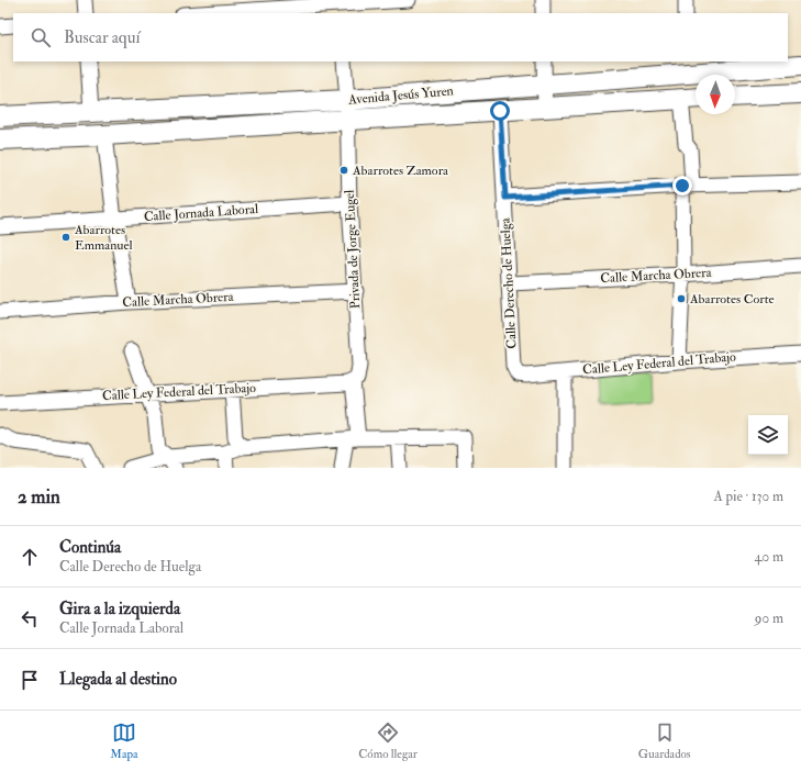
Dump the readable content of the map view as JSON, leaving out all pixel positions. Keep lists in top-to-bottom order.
{
  "streets": {
    "street": [
      "Avenida Jesús Yuren",
      "Calle Jornada Laboral",
      "Privada de Jorge Eugel",
      "Calle Marcha Obrera",
      "Calle Derecho de Huelga",
      "Calle Ley Federal del Trabajo"
    ]
  },
  "crossings": [
    ["Avenida Jesús Yuren", "Privada de Jorge Eugel"],
    ["Avenida Jesús Yuren", "Calle Derecho de Huelga"],
    ["Calle Jornada Laboral", "Privada de Jorge Eugel"],
    ["Privada de Jorge Eugel", "Calle Marcha Obrera"],
    ["Privada de Jorge Eugel", "Calle Ley Federal del Trabajo"],
    ["Calle Marcha Obrera", "Calle Derecho de Huelga"],
    ["Calle Derecho de Huelga", "Calle Ley Federal del Trabajo"]
  ],
  "places": ["Abarrotes Zamora", "Abarrotes Emmanuel", "Abarrotes Corte"],
  "north": "bottom",
  "page": {
    "search": "Buscar aquí",
    "heading": ["2 min", "A pie · 130 m"],
    "list": [
      ["Continúa", "Calle Derecho de Huelga", "40 m"],
      ["Gira a la izquierda", "Calle Jornada Laboral", "90 m"],
      "Llegada al destino"
    ],
    "nav": ["Mapa", "Cómo llegar", "Guardados"]
  }
}
